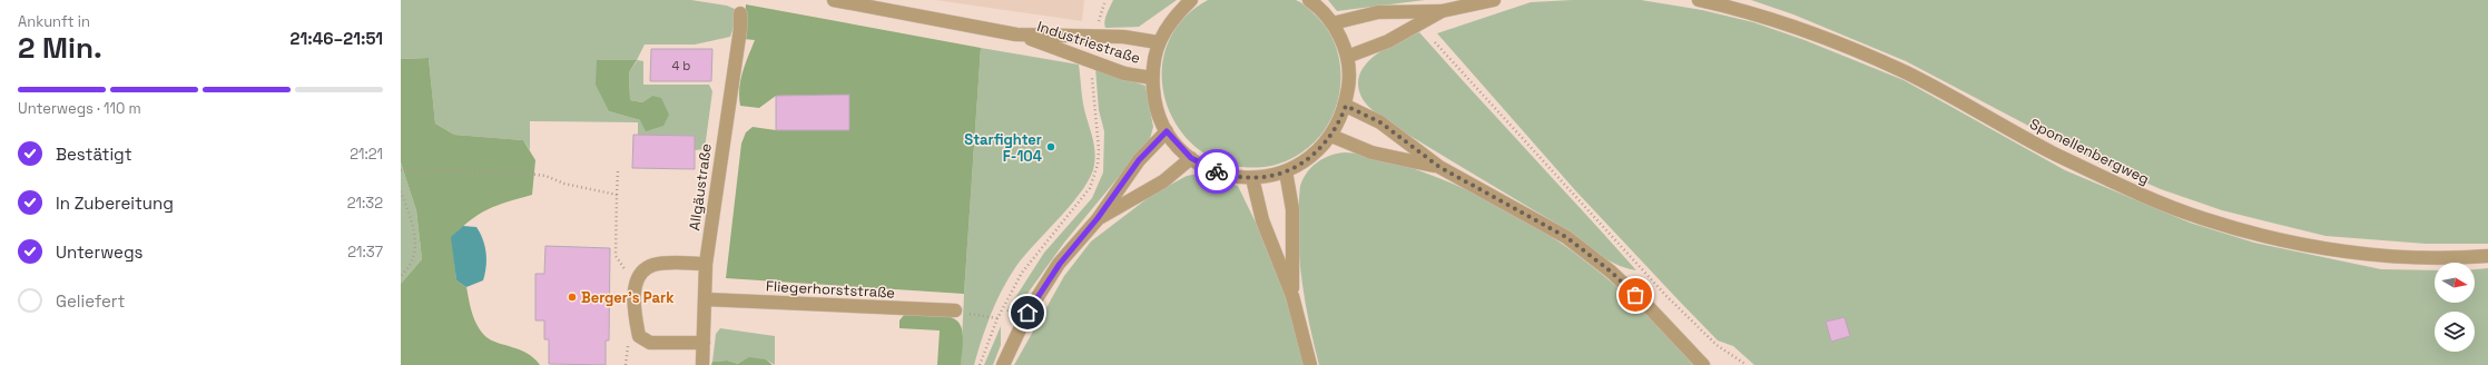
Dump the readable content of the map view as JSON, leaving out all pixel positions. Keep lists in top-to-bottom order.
{
  "streets": {
    "street": [
      "Industriestraße",
      "Sponellenbergweg",
      "Allgäustraße",
      "Fliegerhorststraße"
    ]
  },
  "crossings": [
    ["Allgäustraße", "Fliegerhorststraße"]
  ],
  "places": ["Starfighter F-104", "Berger's Park"],
  "house_numbers": ["4 b"],
  "north": "right",
  "page": {
    "heading": ["2 Min.", "Ankunft in", "21:46–21:51"],
    "bar": "Unterwegs · 110 m",
    "list": [
      ["Bestätigt", "21:21"],
      ["In Zubereitung", "21:32"],
      ["Unterwegs", "21:37"],
      "Geliefert"
    ]
  }
}
